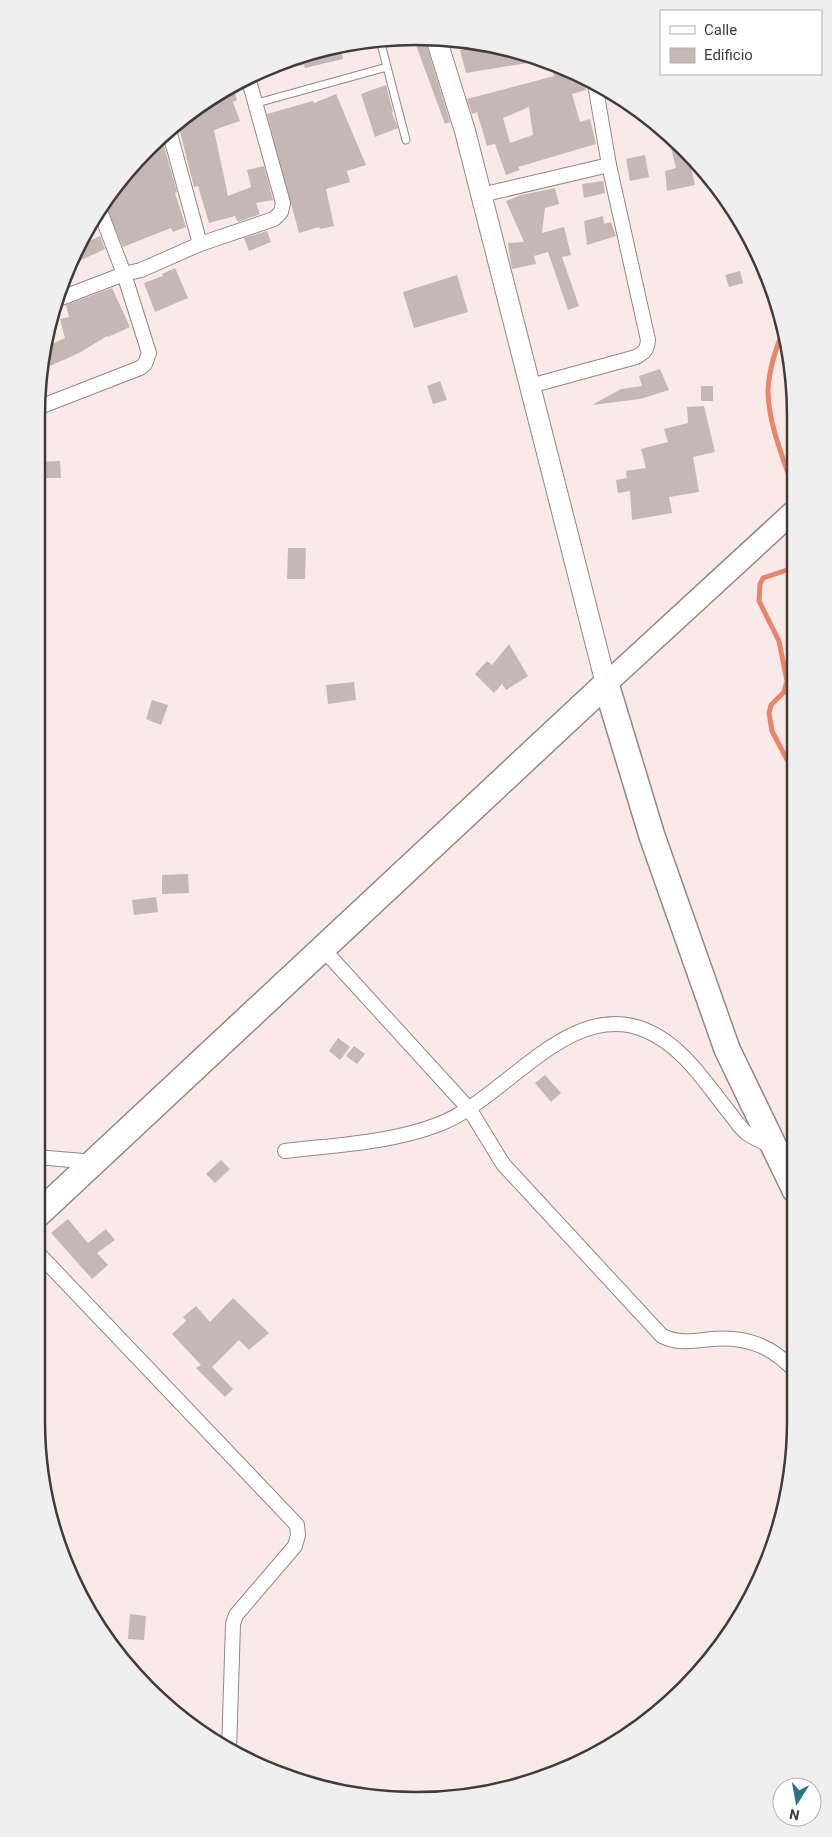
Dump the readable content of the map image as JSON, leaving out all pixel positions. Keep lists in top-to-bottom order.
{
  "legend": ["Calle", "Edificio"],
  "north": "bottom"
}
